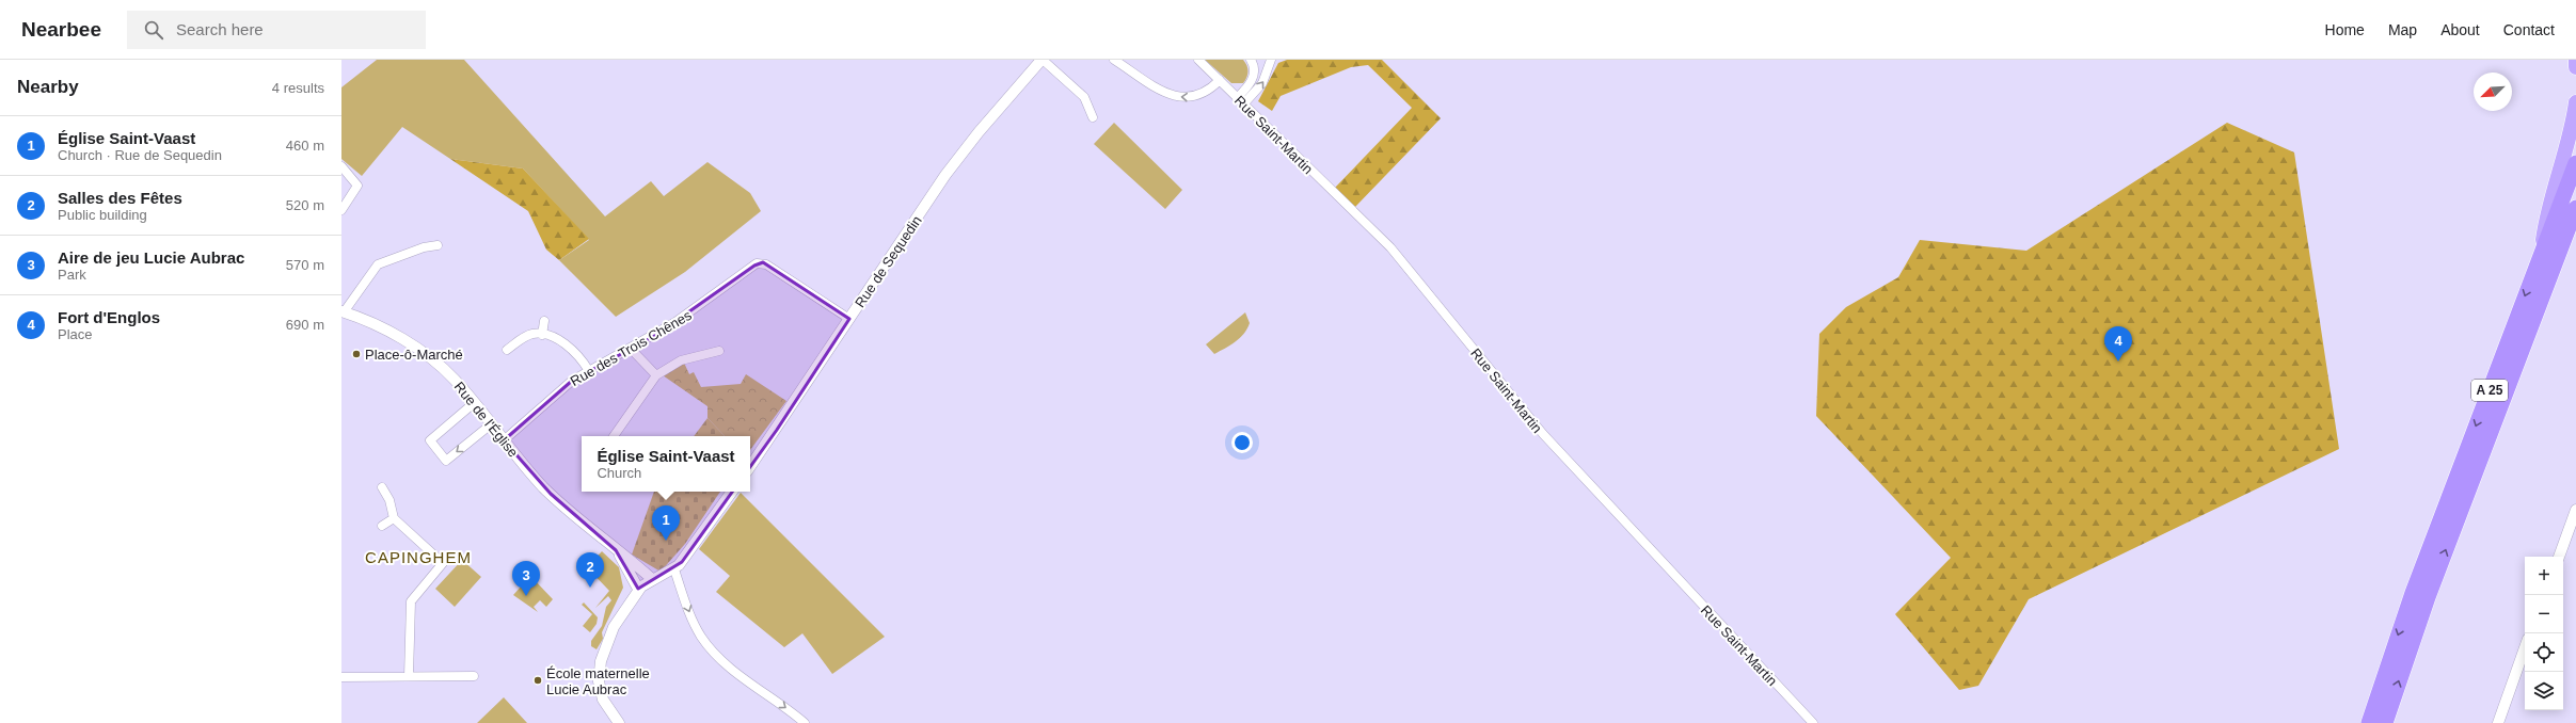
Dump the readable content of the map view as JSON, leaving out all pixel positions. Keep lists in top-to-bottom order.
{
  "streets": {
    "highway": ["A 25"],
    "street": [
      "Rue Saint-Martin",
      "Rue de Sequedin",
      "Rue des Trois Chênes",
      "Rue de l'Église"
    ]
  },
  "crossings": [
    ["Rue de Sequedin", "Rue des Trois Chênes"],
    ["Rue des Trois Chênes", "Rue de l'Église"]
  ],
  "districts": ["CAPINGHEM"],
  "places": ["Place-ô-Marché", "École maternelle Lucie Aubrac"],
  "north": "bottom left",
  "page": {
    "header": "Nearbee",
    "search": "Search here",
    "nav": [
      "Home",
      "Map",
      "About",
      "Contact"
    ],
    "heading": ["Nearby", "4 results"],
    "list": [
      {
        "mark": "1",
        "name": "Église Saint-Vaast",
        "note": "Church · Rue de Sequedin",
        "value": "460 m"
      },
      {
        "mark": "2",
        "name": "Salles des Fêtes",
        "note": "Public building",
        "value": "520 m"
      },
      {
        "mark": "3",
        "name": "Aire de jeu Lucie Aubrac",
        "note": "Park",
        "value": "570 m"
      },
      {
        "mark": "4",
        "name": "Fort d'Englos",
        "note": "Place",
        "value": "690 m"
      }
    ],
    "pins": [
      "4",
      "1",
      "2",
      "3"
    ],
    "popup": ["Église Saint-Vaast", "Church"],
    "map_buttons": ["+", "−"]
  }
}
